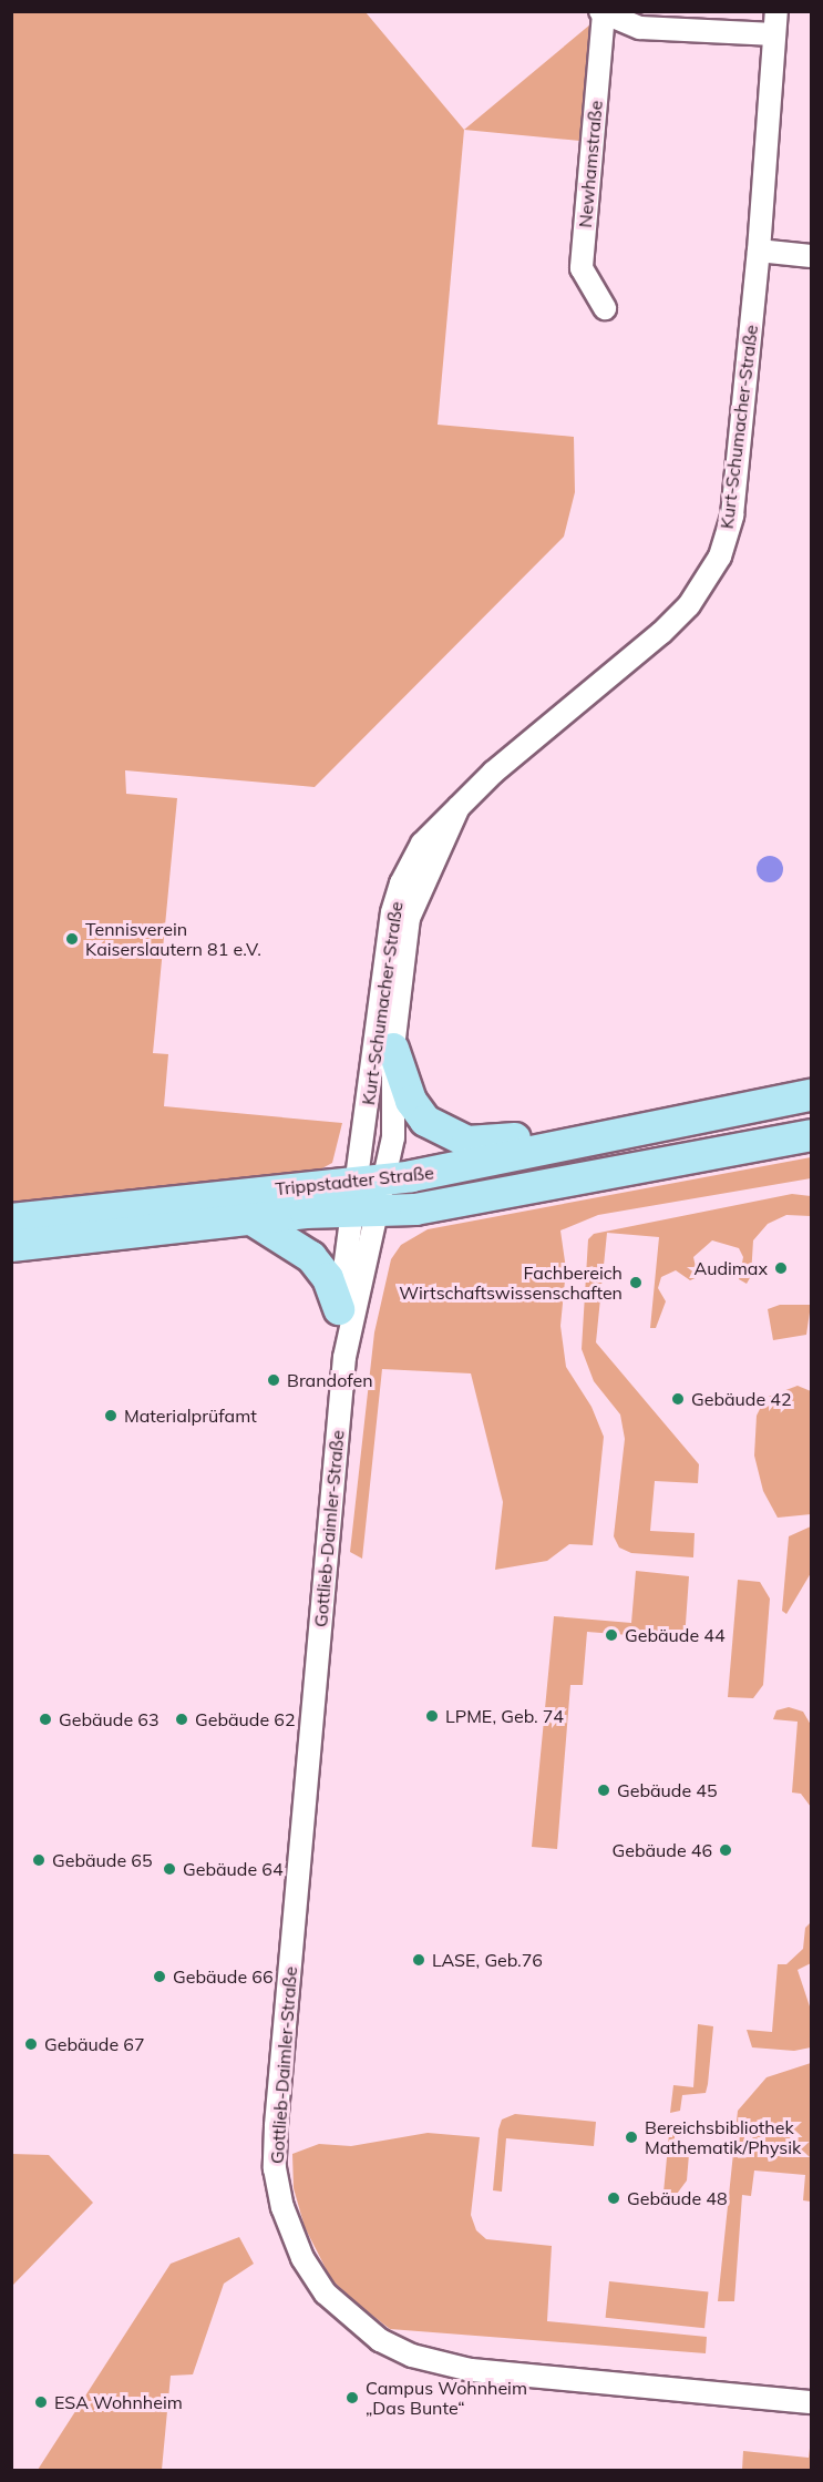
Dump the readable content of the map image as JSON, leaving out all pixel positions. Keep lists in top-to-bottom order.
{
  "streets": {
    "main road": ["Trippstadter Straße"],
    "street": ["Newhamstraße", "Kurt-Schumacher-Straße", "Gottlieb-Daimler-Straße"]
  },
  "crossings": [
    ["Newhamstraße", "Kurt-Schumacher-Straße"],
    ["Kurt-Schumacher-Straße", "Trippstadter Straße"],
    ["Trippstadter Straße", "Gottlieb-Daimler-Straße"]
  ],
  "places": [
    "Tennisverein Kaiserslautern 81 e.V.",
    "Audimax",
    "Fachbereich Wirtschaftswissenschaften",
    "Brandofen",
    "Gebäude 42",
    "Materialprüfamt",
    "Gebäude 44",
    "LPME, Geb. 74",
    "Gebäude 63",
    "Gebäude 62",
    "Gebäude 45",
    "Gebäude 46",
    "Gebäude 65",
    "Gebäude 64",
    "LASE, Geb.76",
    "Gebäude 66",
    "Gebäude 67",
    "Bereichsbibliothek Mathematik/Physik",
    "Gebäude 48",
    "Campus Wohnheim „Das Bunte“",
    "ESA Wohnheim"
  ]
}
